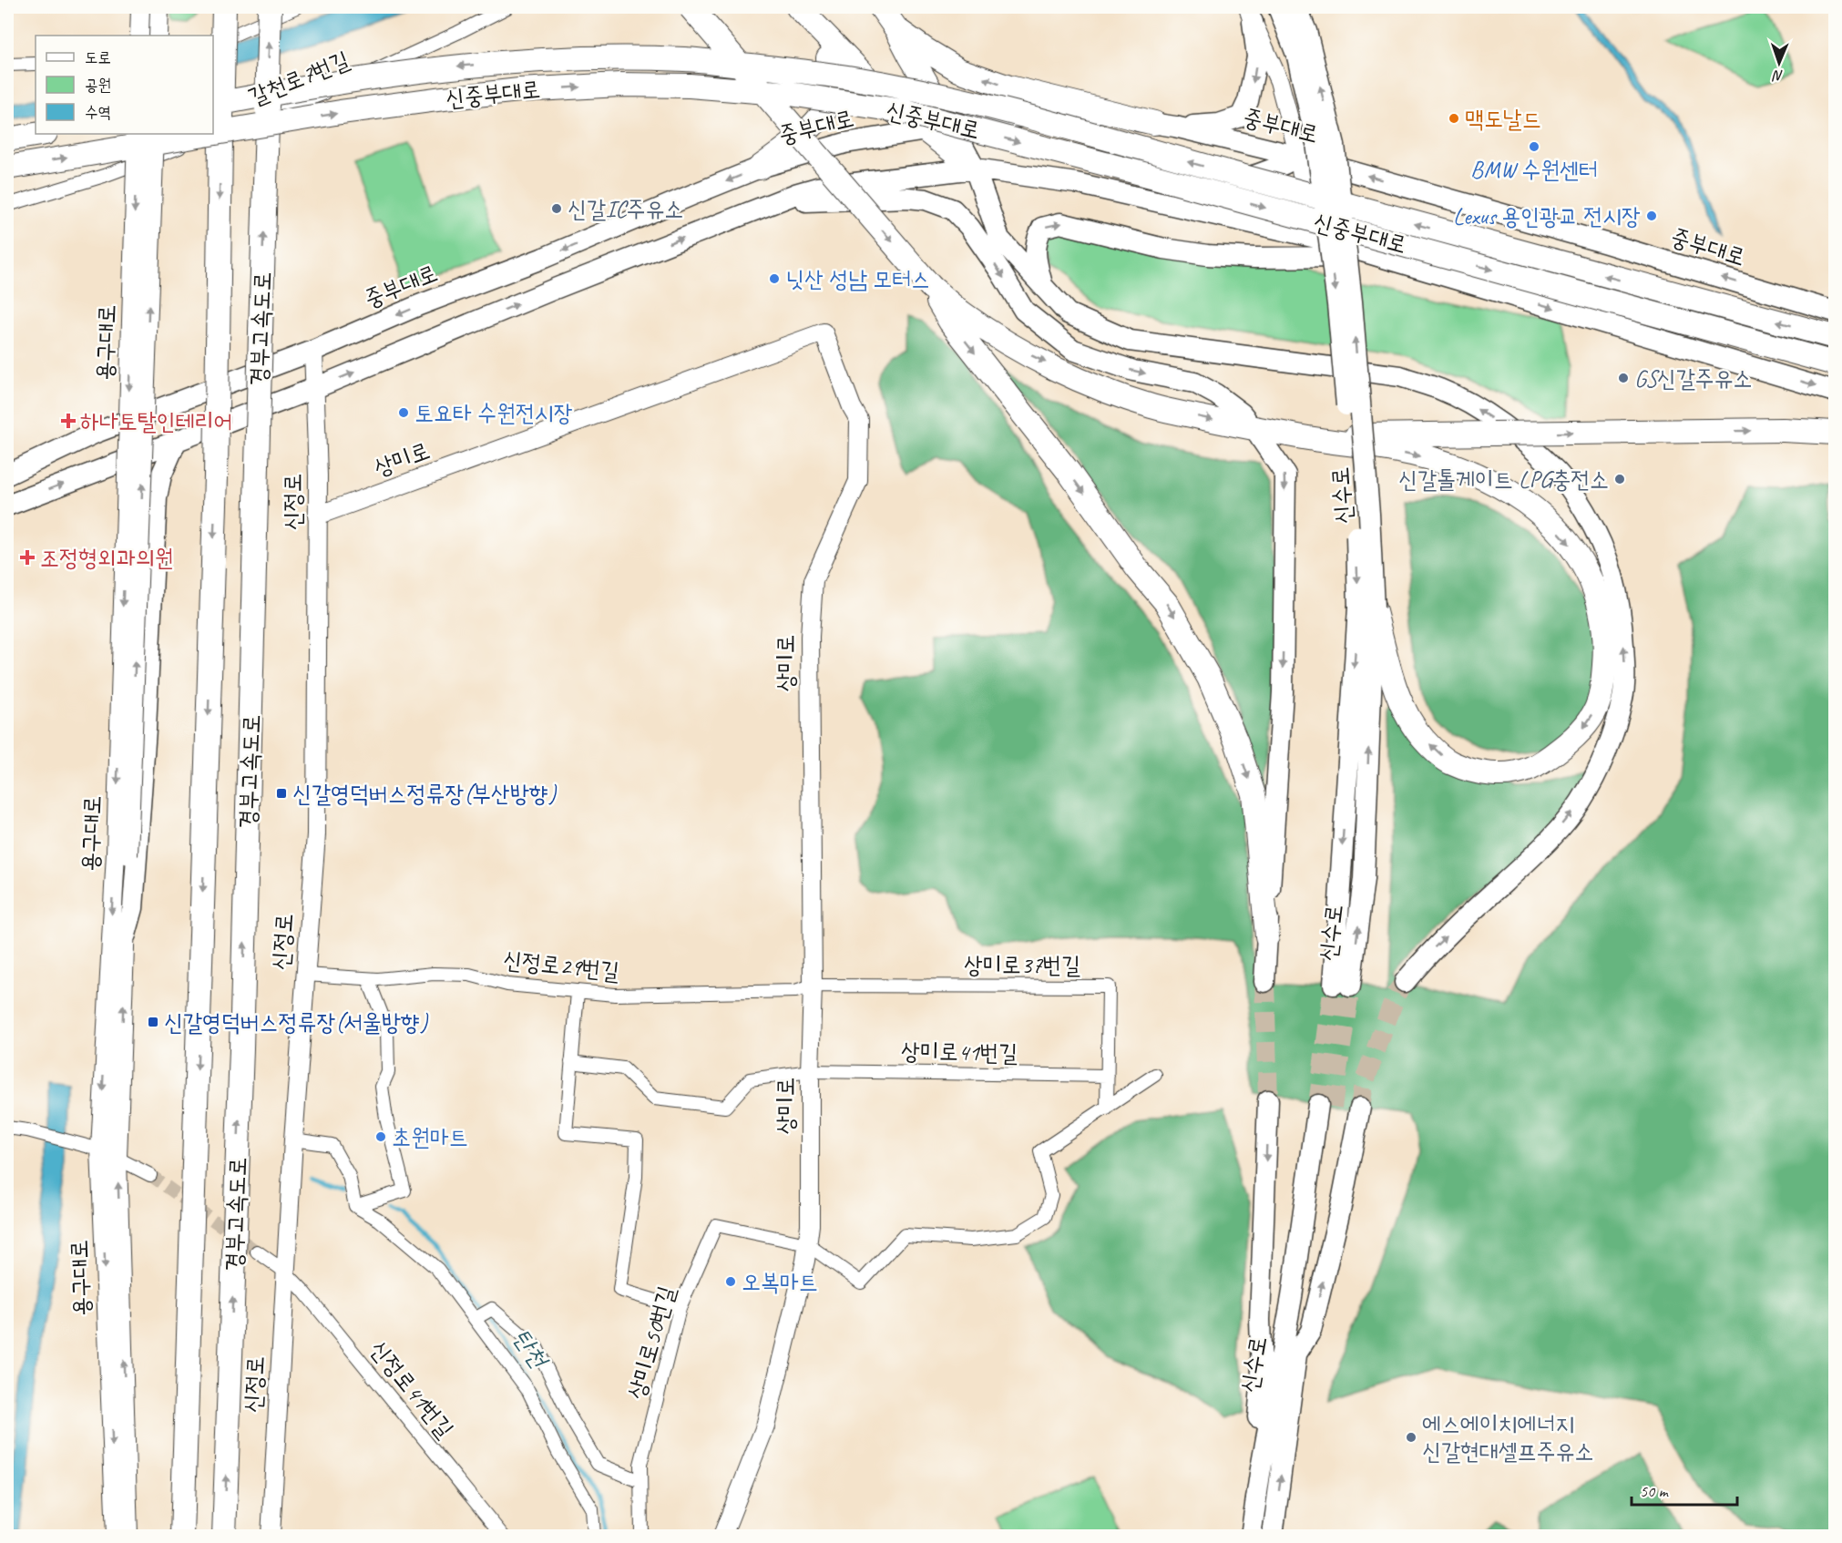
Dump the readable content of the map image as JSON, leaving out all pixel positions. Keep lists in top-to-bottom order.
{
  "streets": {
    "highway": ["신중부대로", "경부고속도로"],
    "main road": ["중부대로", "신수로"],
    "street": [
      "갈천로7번길",
      "용구대로",
      "상미로",
      "신정로",
      "상미로37번길",
      "신정로29번길",
      "상미로41번길",
      "상미로50번길",
      "신정로41번길"
    ]
  },
  "crossings": [
    ["중부대로", "신정로"],
    ["상미로", "신정로"],
    ["상미로", "상미로37번길"],
    ["상미로", "신정로29번길"],
    ["상미로", "상미로41번길"],
    ["상미로", "상미로50번길"],
    ["신정로", "신정로29번길"],
    ["신정로", "신정로41번길"],
    ["상미로37번길", "신정로29번길"],
    ["상미로37번길", "상미로41번길"]
  ],
  "water": ["탄천"],
  "places": {
    "other": [
      "맥도날드",
      "BMW 수원센터",
      "신갈IC주유소",
      "Lexus 용인광교 전시장",
      "닛산 성남 모터스",
      "GS신갈주유소",
      "토요타 수원전시장",
      "신갈톨게이트 LPG충전소",
      "초원마트",
      "오복마트",
      "에스에이치에너지 신갈현대셀프주유소"
    ],
    "health": ["하나토탈인테리어", "조정형외과의원"],
    "transit": ["신갈영덕버스정류장(부산방향)", "신갈영덕버스정류장(서울방향)"]
  },
  "legend": ["도로", "공원", "수역"],
  "scale_bar": "50 m",
  "north": "bottom"
}
